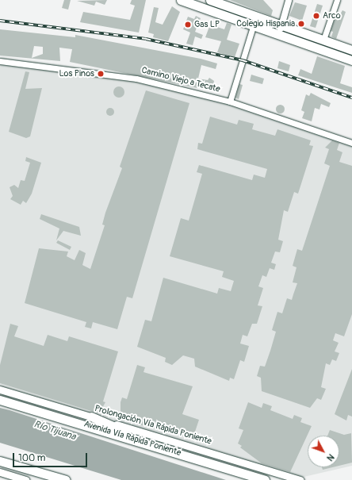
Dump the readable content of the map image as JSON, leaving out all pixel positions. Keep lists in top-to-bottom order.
{
  "streets": {
    "main road": ["Prolongación Vía Rápida Poniente", "Avenida Vía Rápida Poniente"],
    "street": ["Camino Viejo a Tecate"]
  },
  "water": ["Río Tijuana"],
  "places": [
    "Arco",
    "Colegio Hispania",
    "Gas LP",
    "Los Pinos"
  ],
  "scale_bar": "100 m",
  "north": "bottom right"
}
